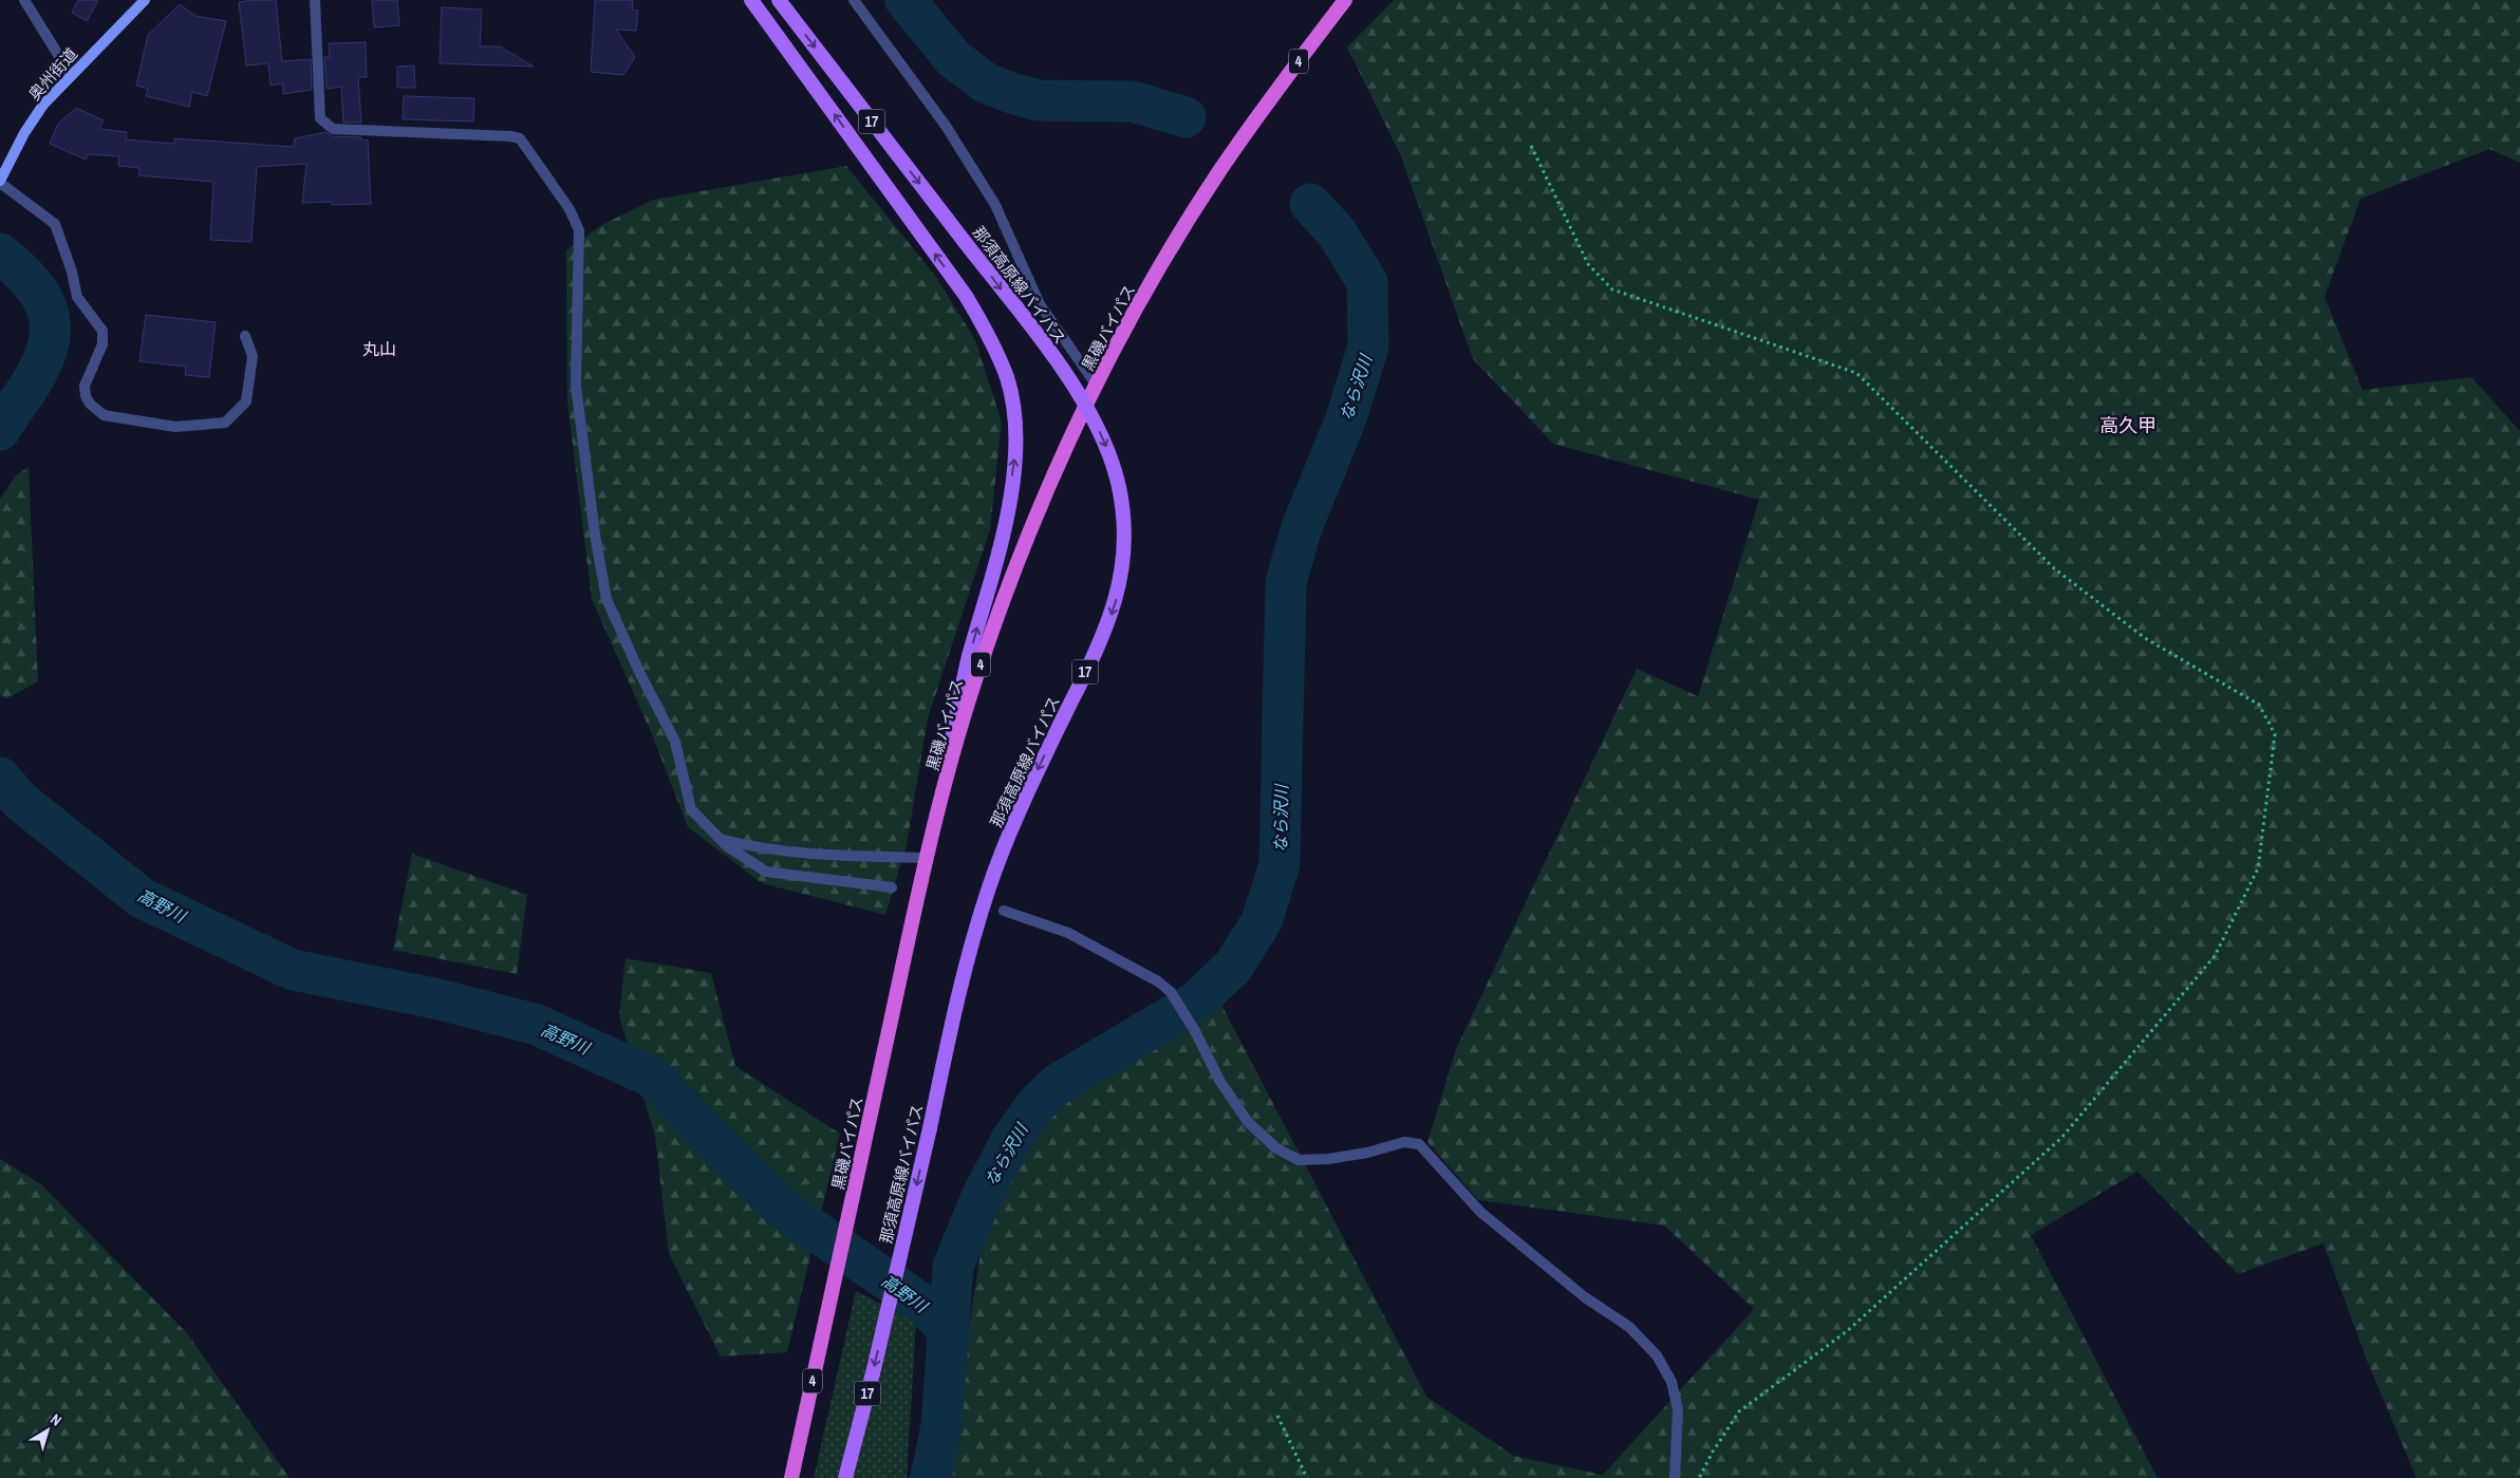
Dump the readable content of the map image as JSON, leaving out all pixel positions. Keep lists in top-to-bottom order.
{
  "streets": {
    "highway": ["4", "黒磯バイパス"],
    "main road": ["奥州街道", "17", "那須高原線バイパス"]
  },
  "crossings": [
    ["17", "黒磯バイパス"]
  ],
  "districts": ["丸山", "高久甲"],
  "water": ["なら沢川", "高野川"],
  "north": "top right"
}
